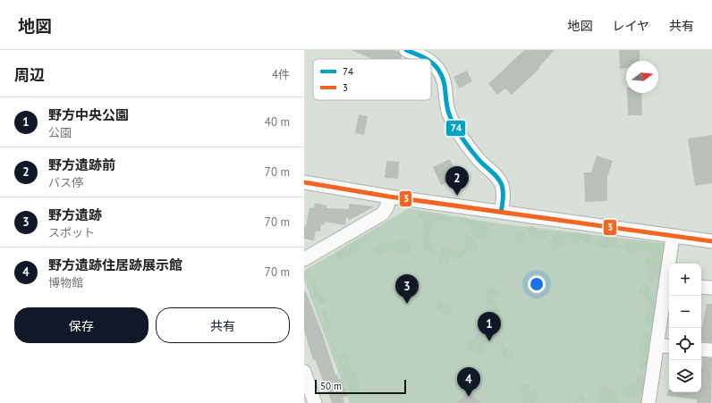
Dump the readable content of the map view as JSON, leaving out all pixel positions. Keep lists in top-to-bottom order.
{
  "lines": ["transit line 74", "transit line 3"],
  "legend": ["74", "3"],
  "scale_bar": "50 m",
  "north": "right",
  "page": {
    "header": "地図",
    "nav": ["地図", "レイヤ", "共有"],
    "heading": ["周辺", "4件"],
    "list": [
      {
        "mark": "1",
        "name": "野方中央公園",
        "note": "公園",
        "value": "40 m"
      },
      {
        "mark": "2",
        "name": "野方遺跡前",
        "note": "バス停",
        "value": "70 m"
      },
      {
        "mark": "3",
        "name": "野方遺跡",
        "note": "スポット",
        "value": "70 m"
      },
      {
        "mark": "4",
        "name": "野方遺跡住居跡展示館",
        "note": "博物館",
        "value": "70 m"
      }
    ],
    "pins": [
      "2",
      "3",
      "1",
      "4"
    ],
    "map_buttons": ["+", "−"],
    "buttons": ["保存", "共有"],
    "scale": "50 m"
  }
}
